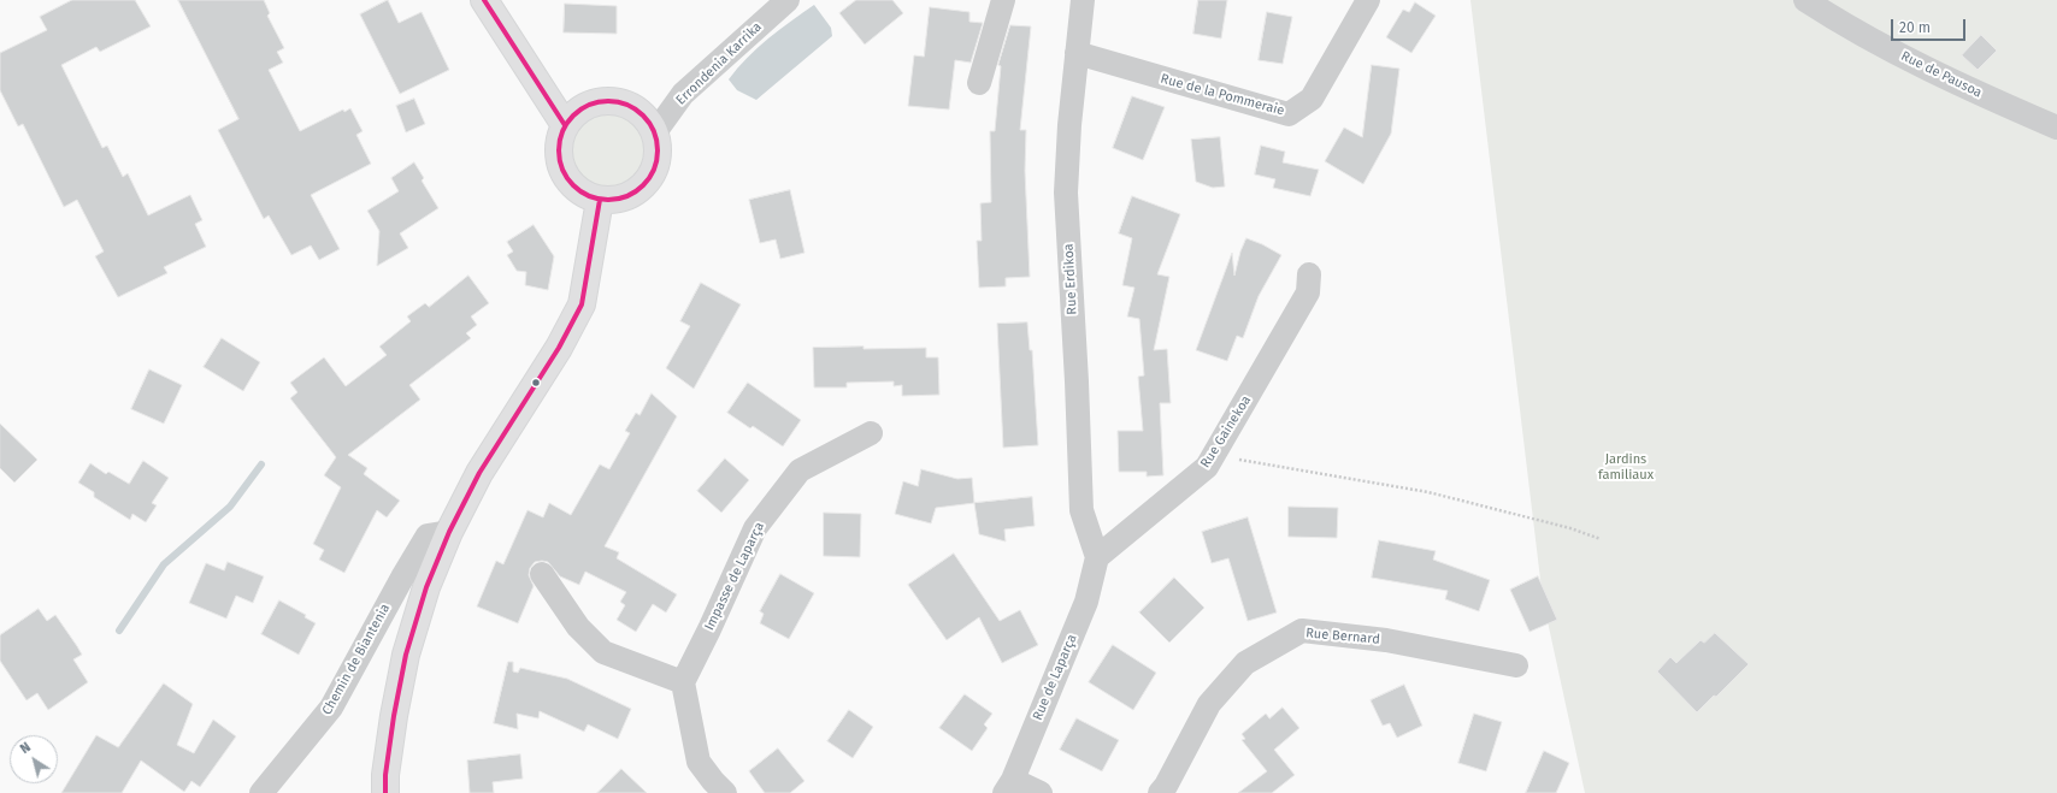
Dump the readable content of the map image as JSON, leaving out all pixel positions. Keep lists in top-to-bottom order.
{
  "streets": {
    "street": [
      "Errondenia Karrika",
      "Rue de Pausoa",
      "Rue de la Pommeraie",
      "Rue Erdikoa",
      "Rue Gainekoa",
      "Impasse de Laparça",
      "Rue Bernard",
      "Chemin de Biantenia",
      "Rue de Laparça"
    ]
  },
  "crossings": [
    ["Rue de la Pommeraie", "Rue Erdikoa"],
    ["Rue Erdikoa", "Rue Gainekoa"],
    ["Rue Erdikoa", "Rue de Laparça"],
    ["Rue Gainekoa", "Rue de Laparça"]
  ],
  "parks": ["Jardins familiaux"],
  "scale_bar": "20 m",
  "north": "top left"
}
